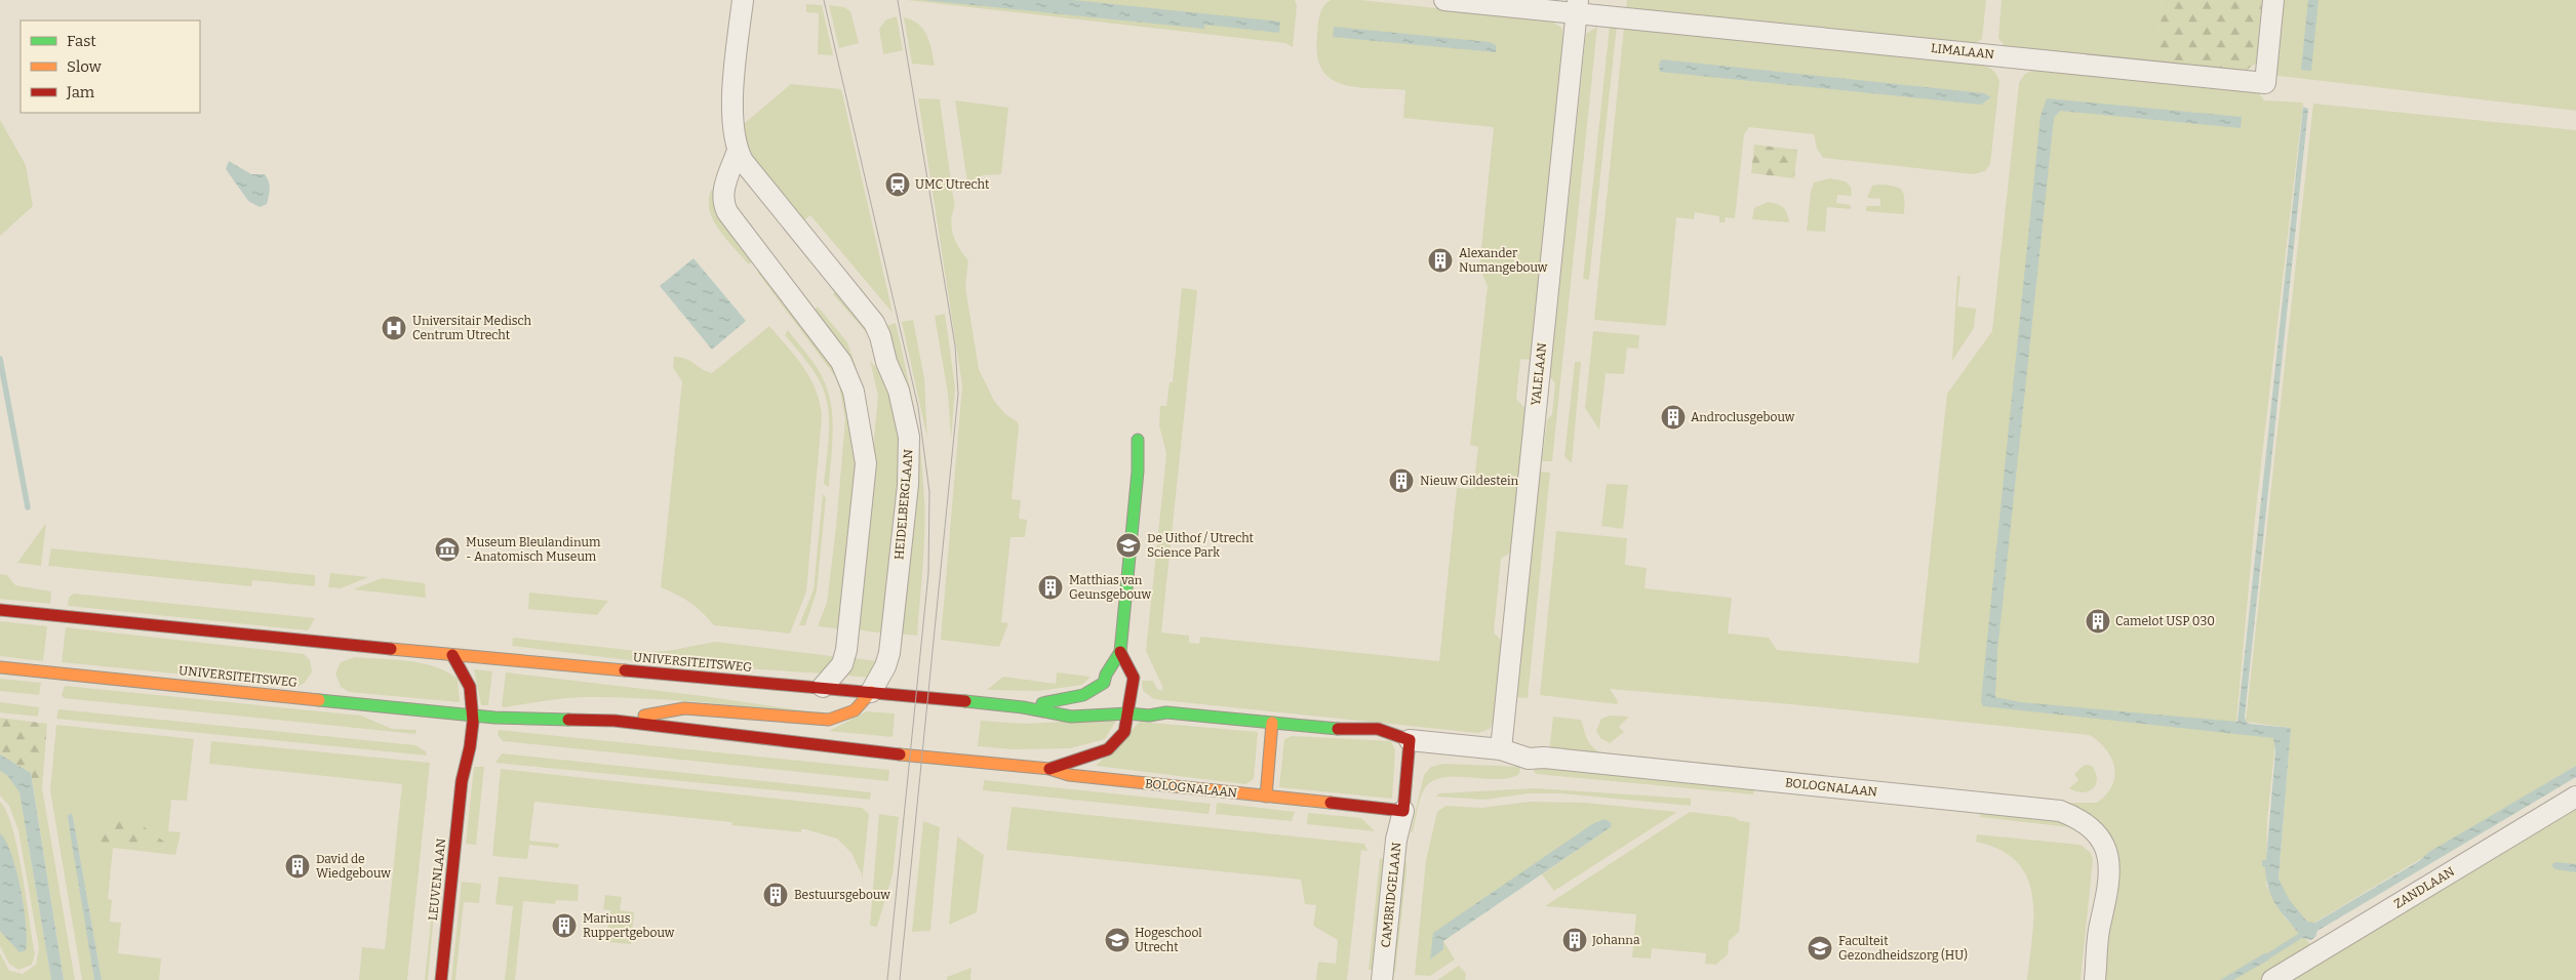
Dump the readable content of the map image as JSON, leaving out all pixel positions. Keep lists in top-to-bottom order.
{
  "streets": {
    "street": [
      "LIMALAAN",
      "YALELAAN",
      "HEIDELBERGLAAN",
      "UNIVERSITEITSWEG",
      "BOLOGNALAAN",
      "LEUVENLAAN",
      "ZANDLAAN",
      "CAMBRIDGELAAN"
    ]
  },
  "crossings": [
    ["LIMALAAN", "YALELAAN"],
    ["YALELAAN", "BOLOGNALAAN"],
    ["HEIDELBERGLAAN", "UNIVERSITEITSWEG"],
    ["UNIVERSITEITSWEG", "BOLOGNALAAN"],
    ["UNIVERSITEITSWEG", "LEUVENLAAN"],
    ["BOLOGNALAAN", "CAMBRIDGELAAN"]
  ],
  "places": {
    "station": ["UMC Utrecht"],
    "building": [
      "Alexander Numangebouw",
      "Androclusgebouw",
      "Nieuw Gildestein",
      "Matthias van Geunsgebouw",
      "Camelot USP 030",
      "David de Wiedgebouw",
      "Bestuursgebouw",
      "Marinus Ruppertgebouw",
      "Johanna"
    ],
    "hospital": ["Universitair Medisch Centrum Utrecht"],
    "school or university": ["De Uithof / Utrecht Science Park", "Hogeschool Utrecht", "Faculteit Gezondheidszorg (HU)"],
    "museum": ["Museum Bleulandinum - Anatomisch Museum"]
  },
  "legend": ["Fast", "Slow", "Jam"]
}
